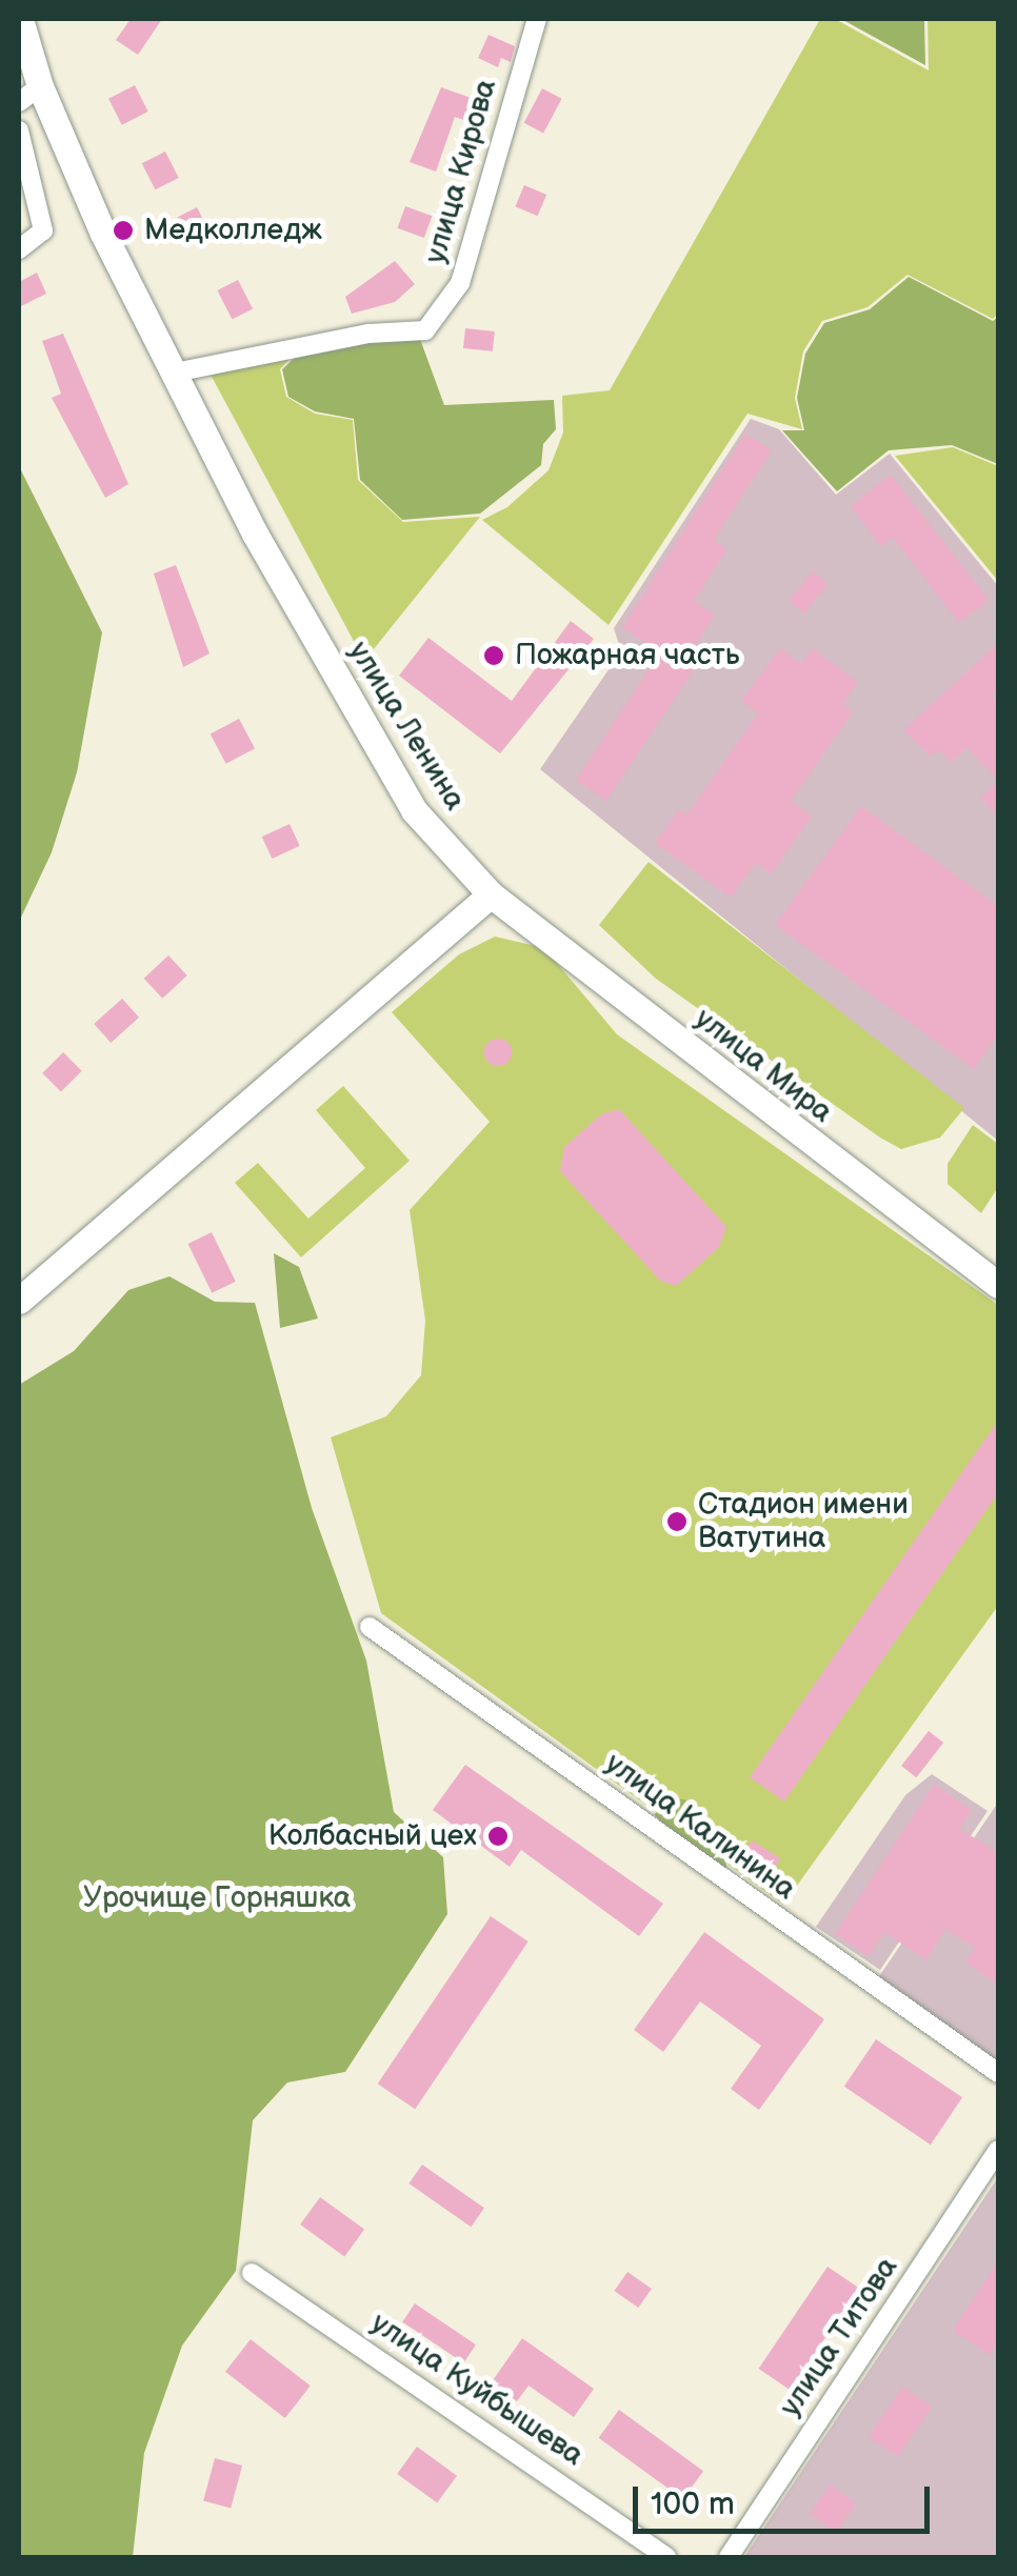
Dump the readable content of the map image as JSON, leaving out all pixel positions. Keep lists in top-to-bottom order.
{
  "streets": {
    "main road": ["улица Ленина", "улица Мира"],
    "street": [
      "улица Кирова",
      "улица Калинина",
      "улица Титова",
      "улица Куйбышева"
    ]
  },
  "crossings": [
    ["улица Кирова", "улица Ленина"],
    ["улица Ленина", "улица Мира"]
  ],
  "parks": ["Урочище Горняшка"],
  "places": [
    "Медколледж",
    "Пожарная часть",
    "Стадион имени Ватутина",
    "Колбасный цех"
  ],
  "scale_bar": "100 m"
}
